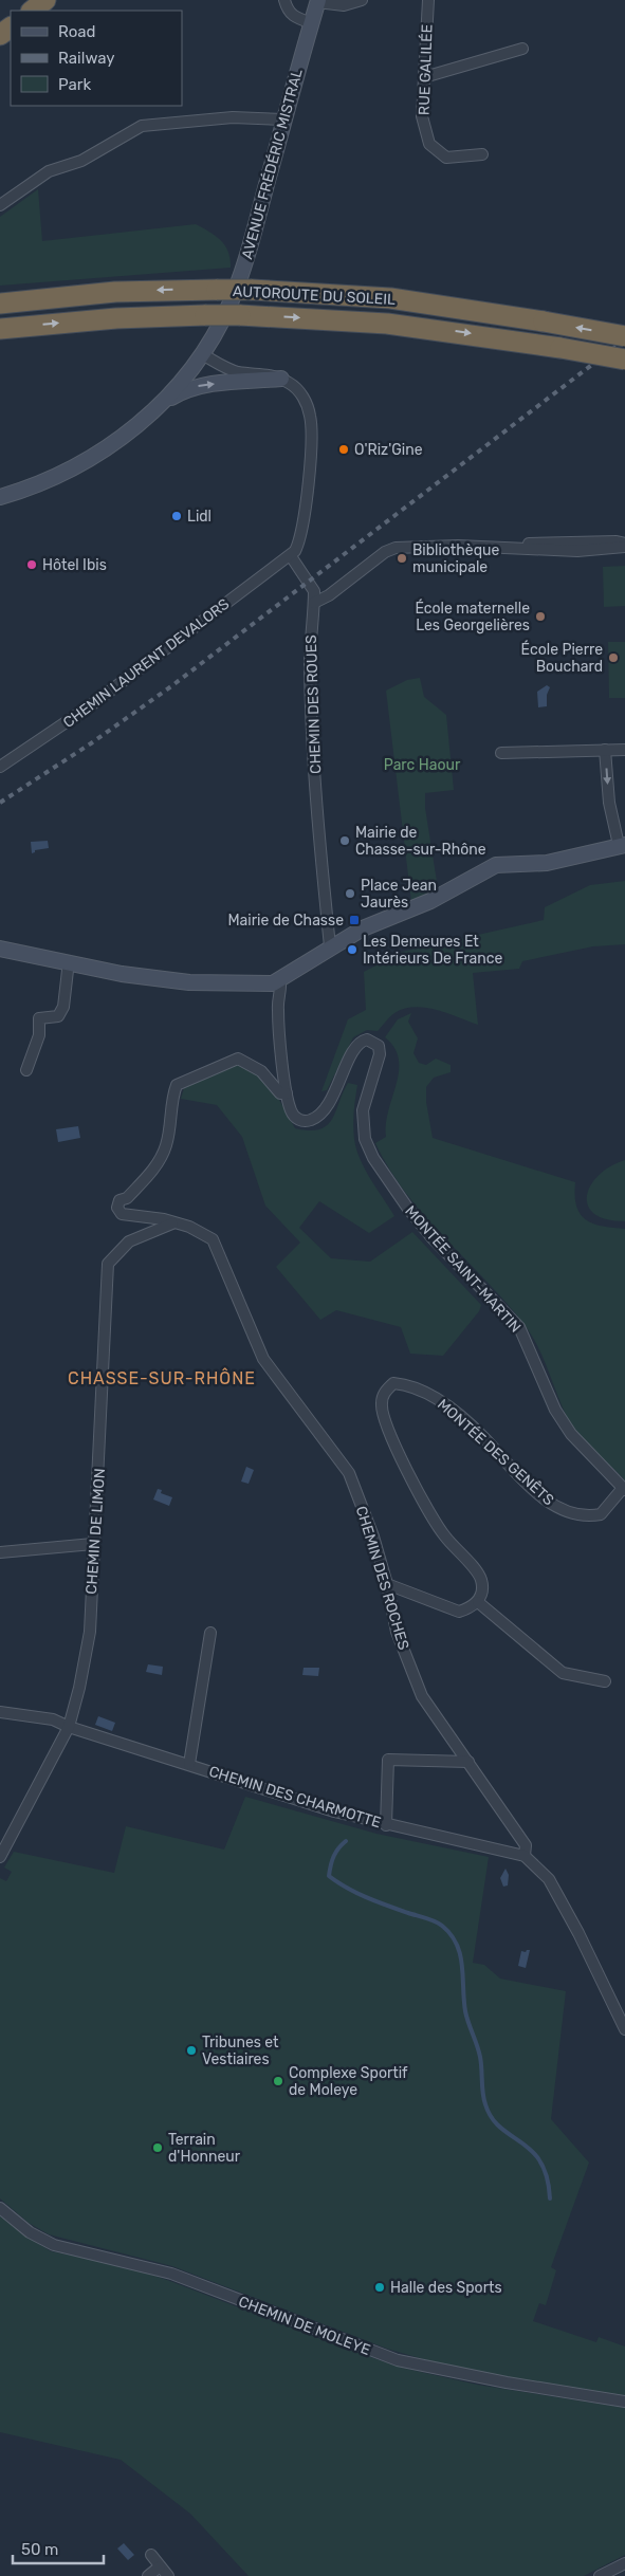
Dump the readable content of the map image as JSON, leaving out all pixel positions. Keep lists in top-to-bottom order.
{
  "streets": {
    "highway": ["AUTOROUTE DU SOLEIL"],
    "main road": ["AVENUE FRÉDÉRIC MISTRAL"],
    "street": [
      "RUE GALILÉE",
      "CHEMIN LAURENT DEVALORS",
      "CHEMIN DES ROUES",
      "MONTÉE SAINT-MARTIN",
      "MONTÉE DES GENÊTS",
      "CHEMIN DE LIMON",
      "CHEMIN DES ROCHES",
      "CHEMIN DES CHARMOTTE",
      "CHEMIN DE MOLEYE"
    ]
  },
  "crossings": [
    ["CHEMIN LAURENT DEVALORS", "CHEMIN DES ROUES"],
    ["MONTÉE SAINT-MARTIN", "MONTÉE DES GENÊTS"],
    ["MONTÉE SAINT-MARTIN", "CHEMIN DES ROCHES"],
    ["CHEMIN DE LIMON", "CHEMIN DES ROCHES"],
    ["CHEMIN DE LIMON", "CHEMIN DES CHARMOTTE"],
    ["CHEMIN DES ROCHES", "CHEMIN DES CHARMOTTE"]
  ],
  "districts": ["CHASSE-SUR-RHÔNE"],
  "parks": ["Parc Haour"],
  "places": {
    "other": [
      "O'Riz'Gine",
      "Lidl",
      "Bibliothèque municipale",
      "Hôtel Ibis",
      "École maternelle Les Georgelières",
      "École Pierre Bouchard",
      "Mairie de Chasse-sur-Rhône",
      "Place Jean Jaurès",
      "Les Demeures Et Intérieurs De France",
      "Tribunes et Vestiaires",
      "Complexe Sportif de Moleye",
      "Terrain d'Honneur",
      "Halle des Sports"
    ],
    "transit": ["Mairie de Chasse"]
  },
  "legend": ["Road", "Railway", "Park"],
  "scale_bar": "50 m"
}
